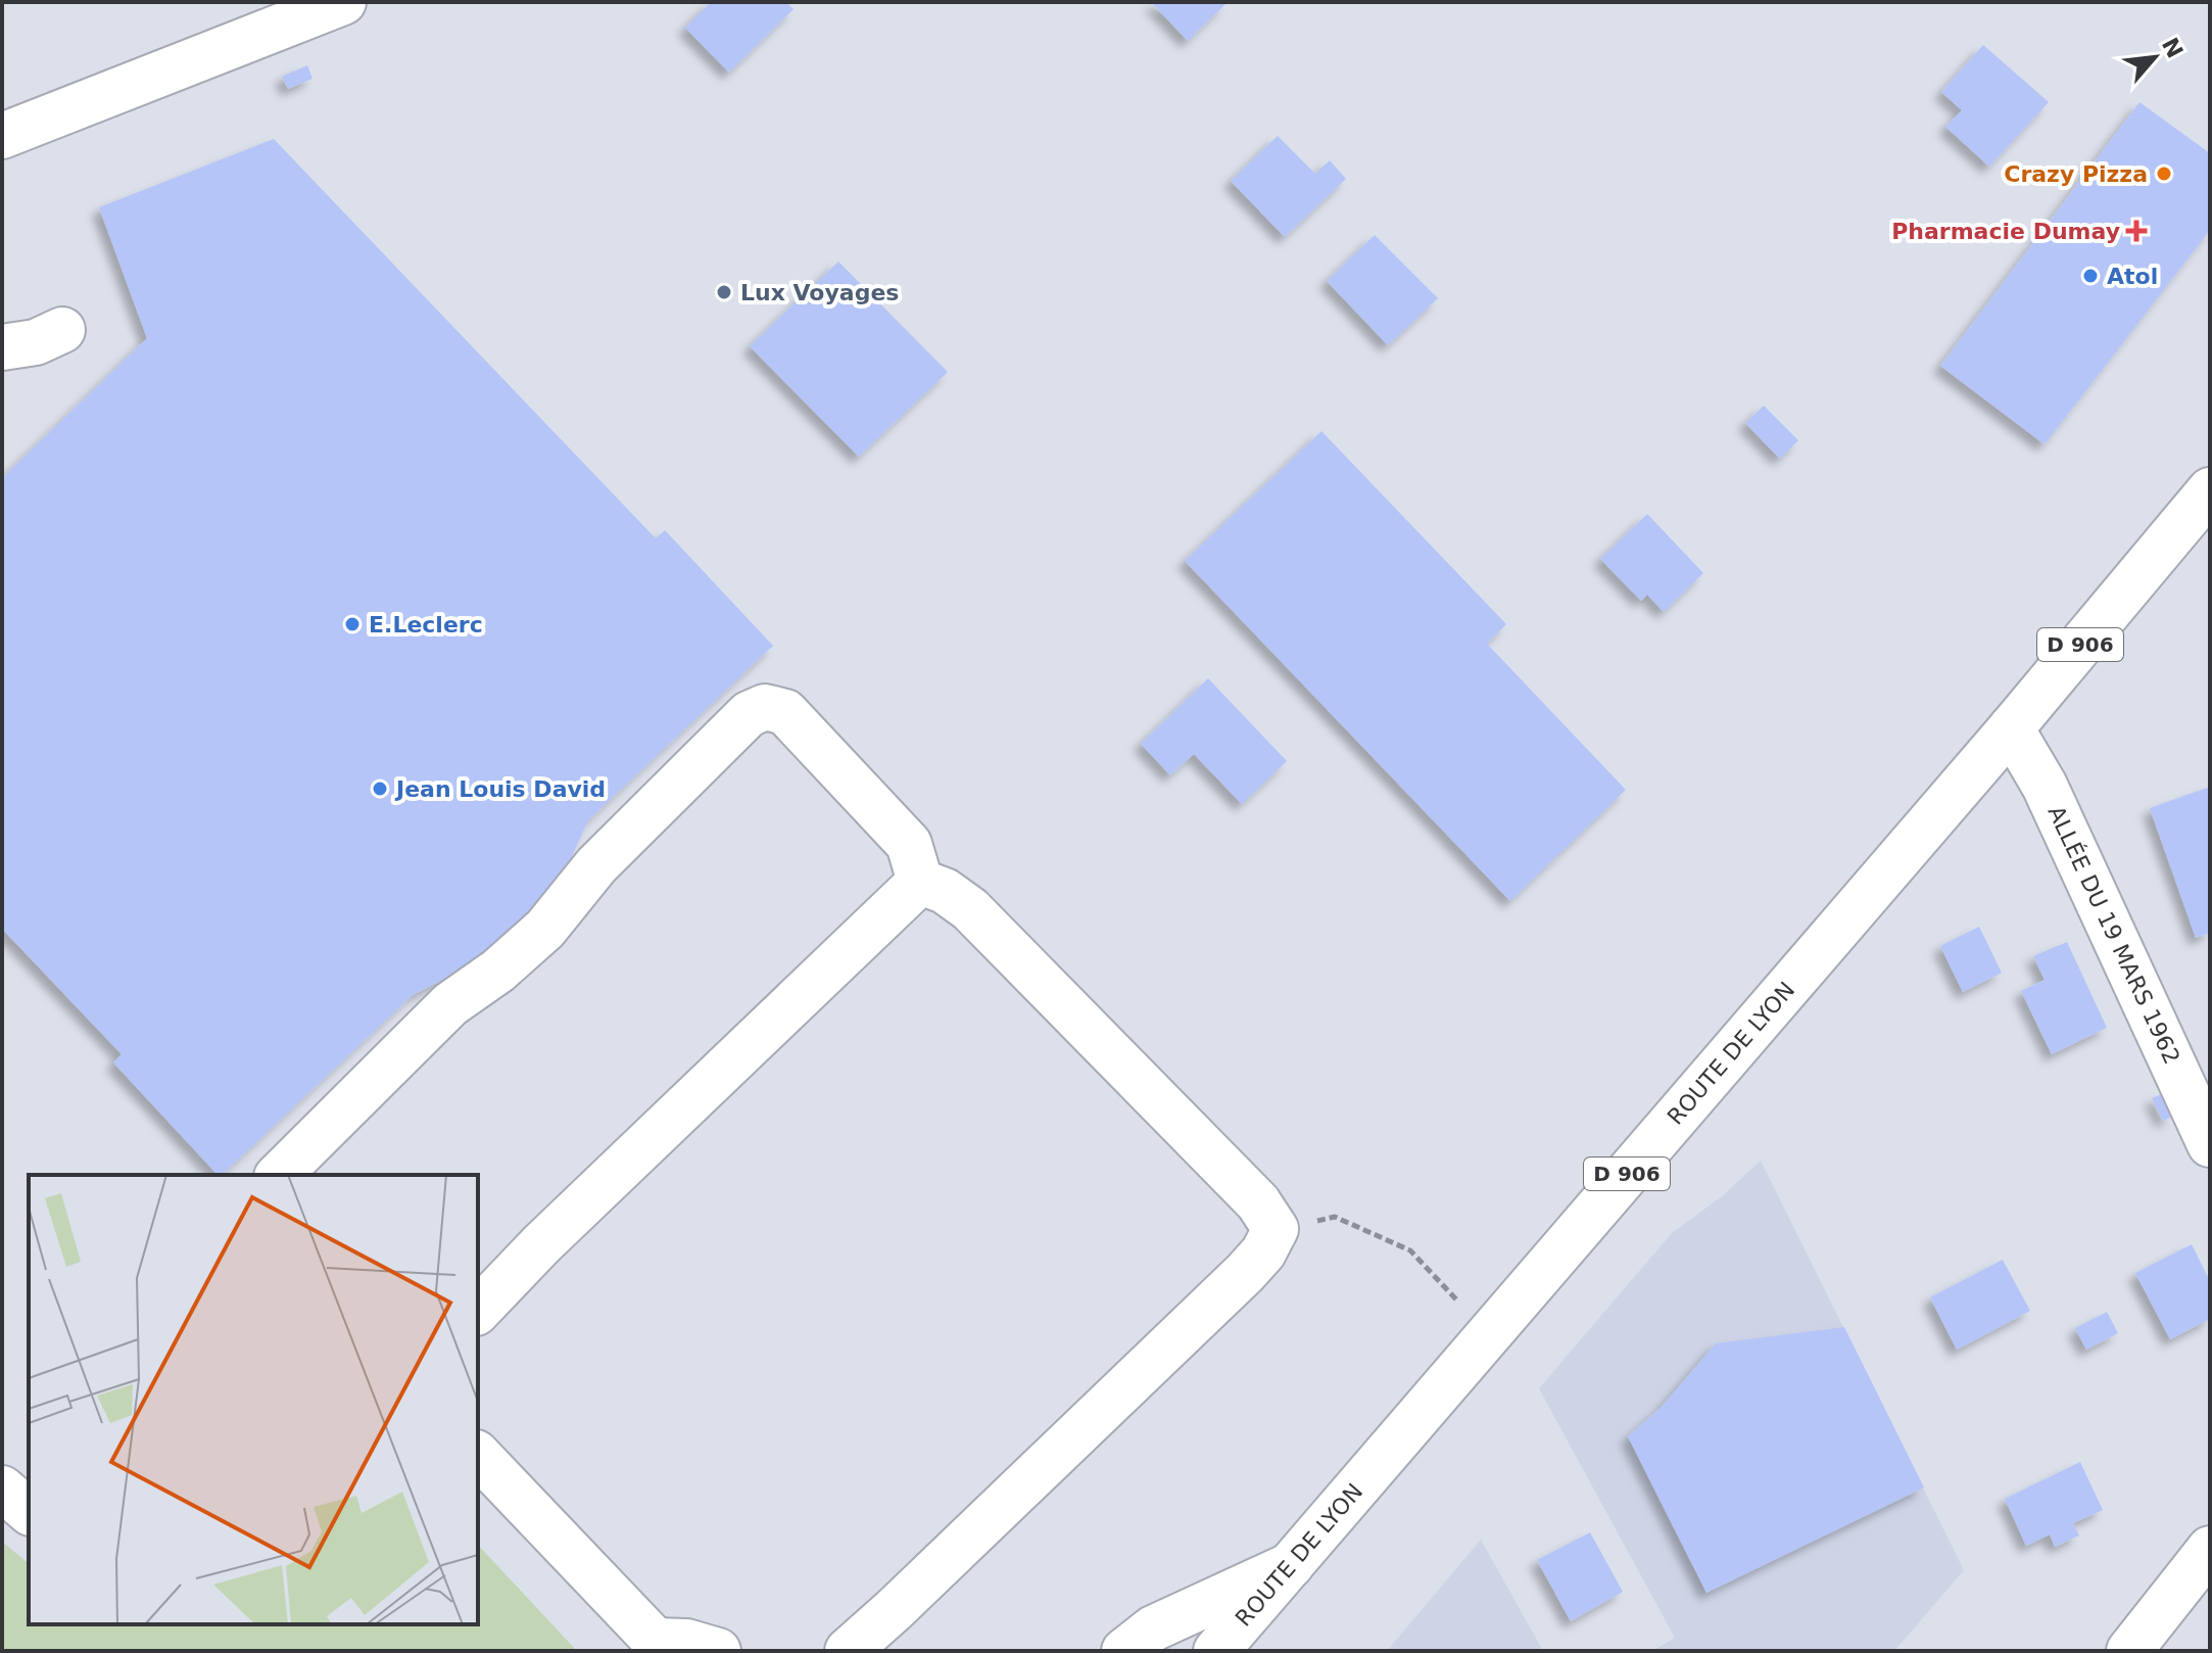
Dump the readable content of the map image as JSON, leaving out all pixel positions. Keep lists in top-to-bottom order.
{
  "streets": {
    "main road": ["D 906", "ALLÉE DU 19 MARS 1962", "ROUTE DE LYON"]
  },
  "crossings": [
    ["ALLÉE DU 19 MARS 1962", "ROUTE DE LYON"]
  ],
  "places": {
    "other": [
      "Crazy Pizza",
      "Atol",
      "Lux Voyages",
      "E.Leclerc",
      "Jean Louis David"
    ],
    "health": ["Pharmacie Dumay"]
  },
  "north": "top right"
}
